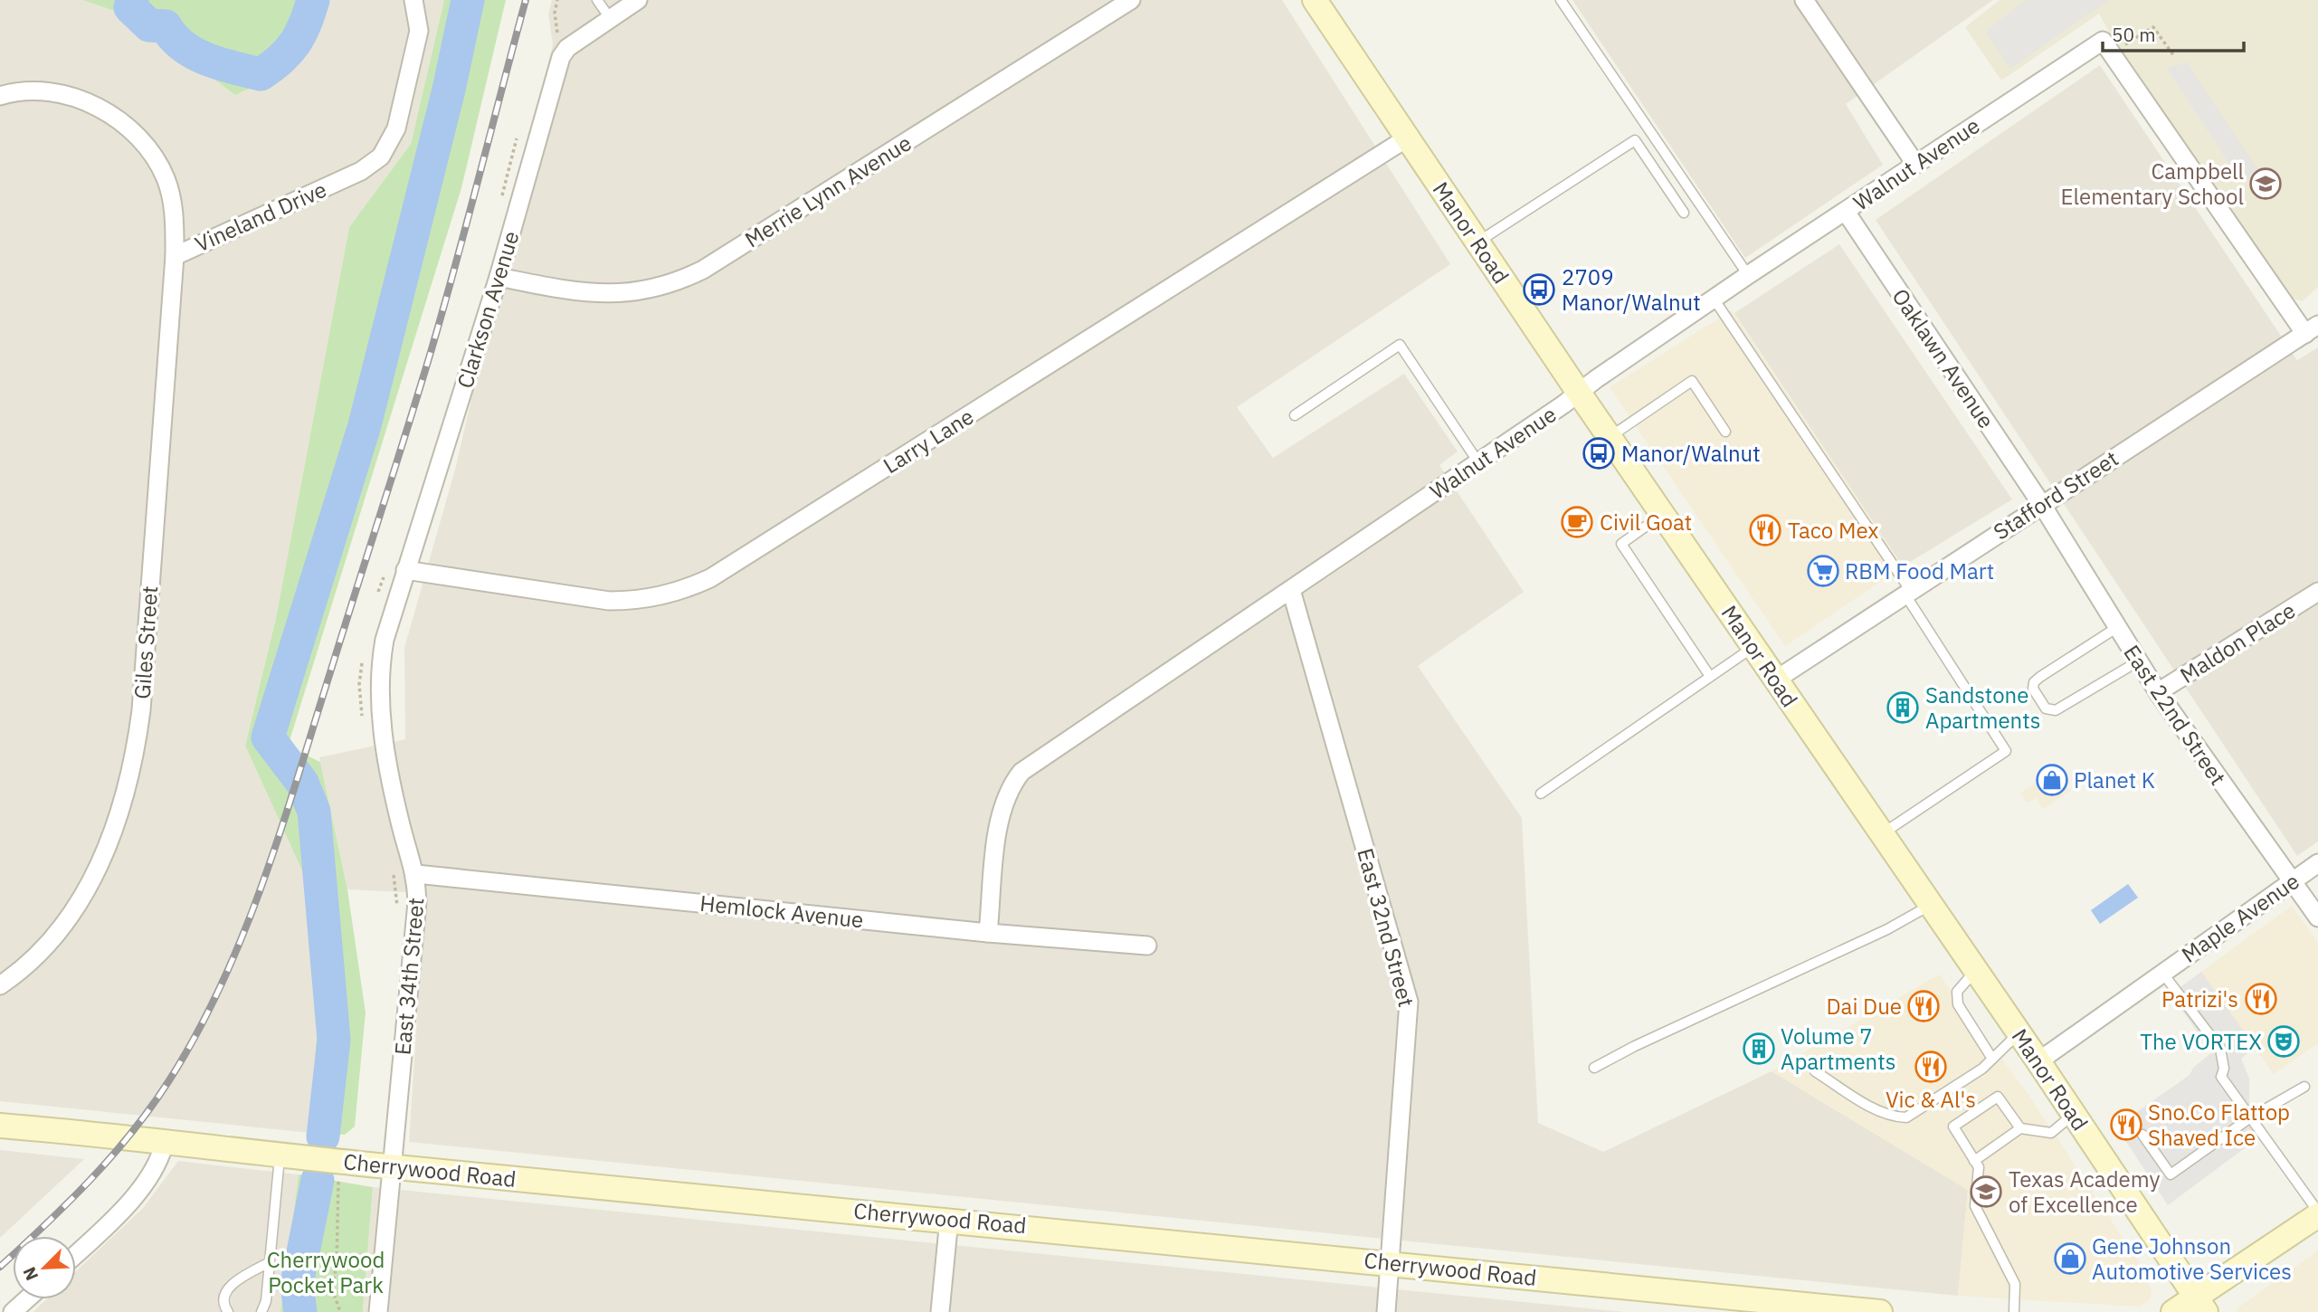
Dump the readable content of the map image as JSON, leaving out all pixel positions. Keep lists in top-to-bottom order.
{
  "streets": {
    "street": [
      "Walnut Avenue",
      "Merrie Lynn Avenue",
      "Vineland Drive",
      "Manor Road",
      "Clarkson Avenue",
      "Oaklawn Avenue",
      "Larry Lane",
      "Stafford Street",
      "Giles Street",
      "Maldon Place",
      "East 22nd Street",
      "Hemlock Avenue",
      "Maple Avenue",
      "East 32nd Street",
      "East 34th Street",
      "Cherrywood Road"
    ]
  },
  "crossings": [
    ["Walnut Avenue", "Manor Road"],
    ["Walnut Avenue", "Oaklawn Avenue"],
    ["Walnut Avenue", "Stafford Street"],
    ["Walnut Avenue", "Hemlock Avenue"],
    ["Walnut Avenue", "East 32nd Street"],
    ["Merrie Lynn Avenue", "Clarkson Avenue"],
    ["Vineland Drive", "Giles Street"],
    ["Manor Road", "Larry Lane"],
    ["Manor Road", "Stafford Street"],
    ["Manor Road", "Maple Avenue"],
    ["Clarkson Avenue", "Larry Lane"],
    ["Clarkson Avenue", "East 34th Street"],
    ["Oaklawn Avenue", "Stafford Street"],
    ["Oaklawn Avenue", "East 22nd Street"],
    ["Larry Lane", "East 34th Street"],
    ["Stafford Street", "East 22nd Street"],
    ["Maldon Place", "East 22nd Street"],
    ["East 22nd Street", "Maple Avenue"],
    ["Hemlock Avenue", "East 34th Street"],
    ["East 32nd Street", "Cherrywood Road"],
    ["East 34th Street", "Cherrywood Road"]
  ],
  "parks": ["Cherrywood Pocket Park"],
  "places": {
    "school or university": ["Campbell Elementary School", "Texas Academy of Excellence"],
    "bus stop": ["2709 Manor/Walnut", "Manor/Walnut"],
    "cafe": ["Civil Goat"],
    "restaurant": [
      "Taco Mex",
      "Patrizi's",
      "Dai Due",
      "Vic & Al's",
      "Sno.Co Flattop Shaved Ice"
    ],
    "supermarket": ["RBM Food Mart"],
    "building": ["Sandstone Apartments", "Volume 7 Apartments"],
    "shop": ["Planet K", "Gene Johnson Automotive Services"],
    "theatre": ["The VORTEX"]
  },
  "scale_bar": "50 m",
  "north": "bottom left"
}
